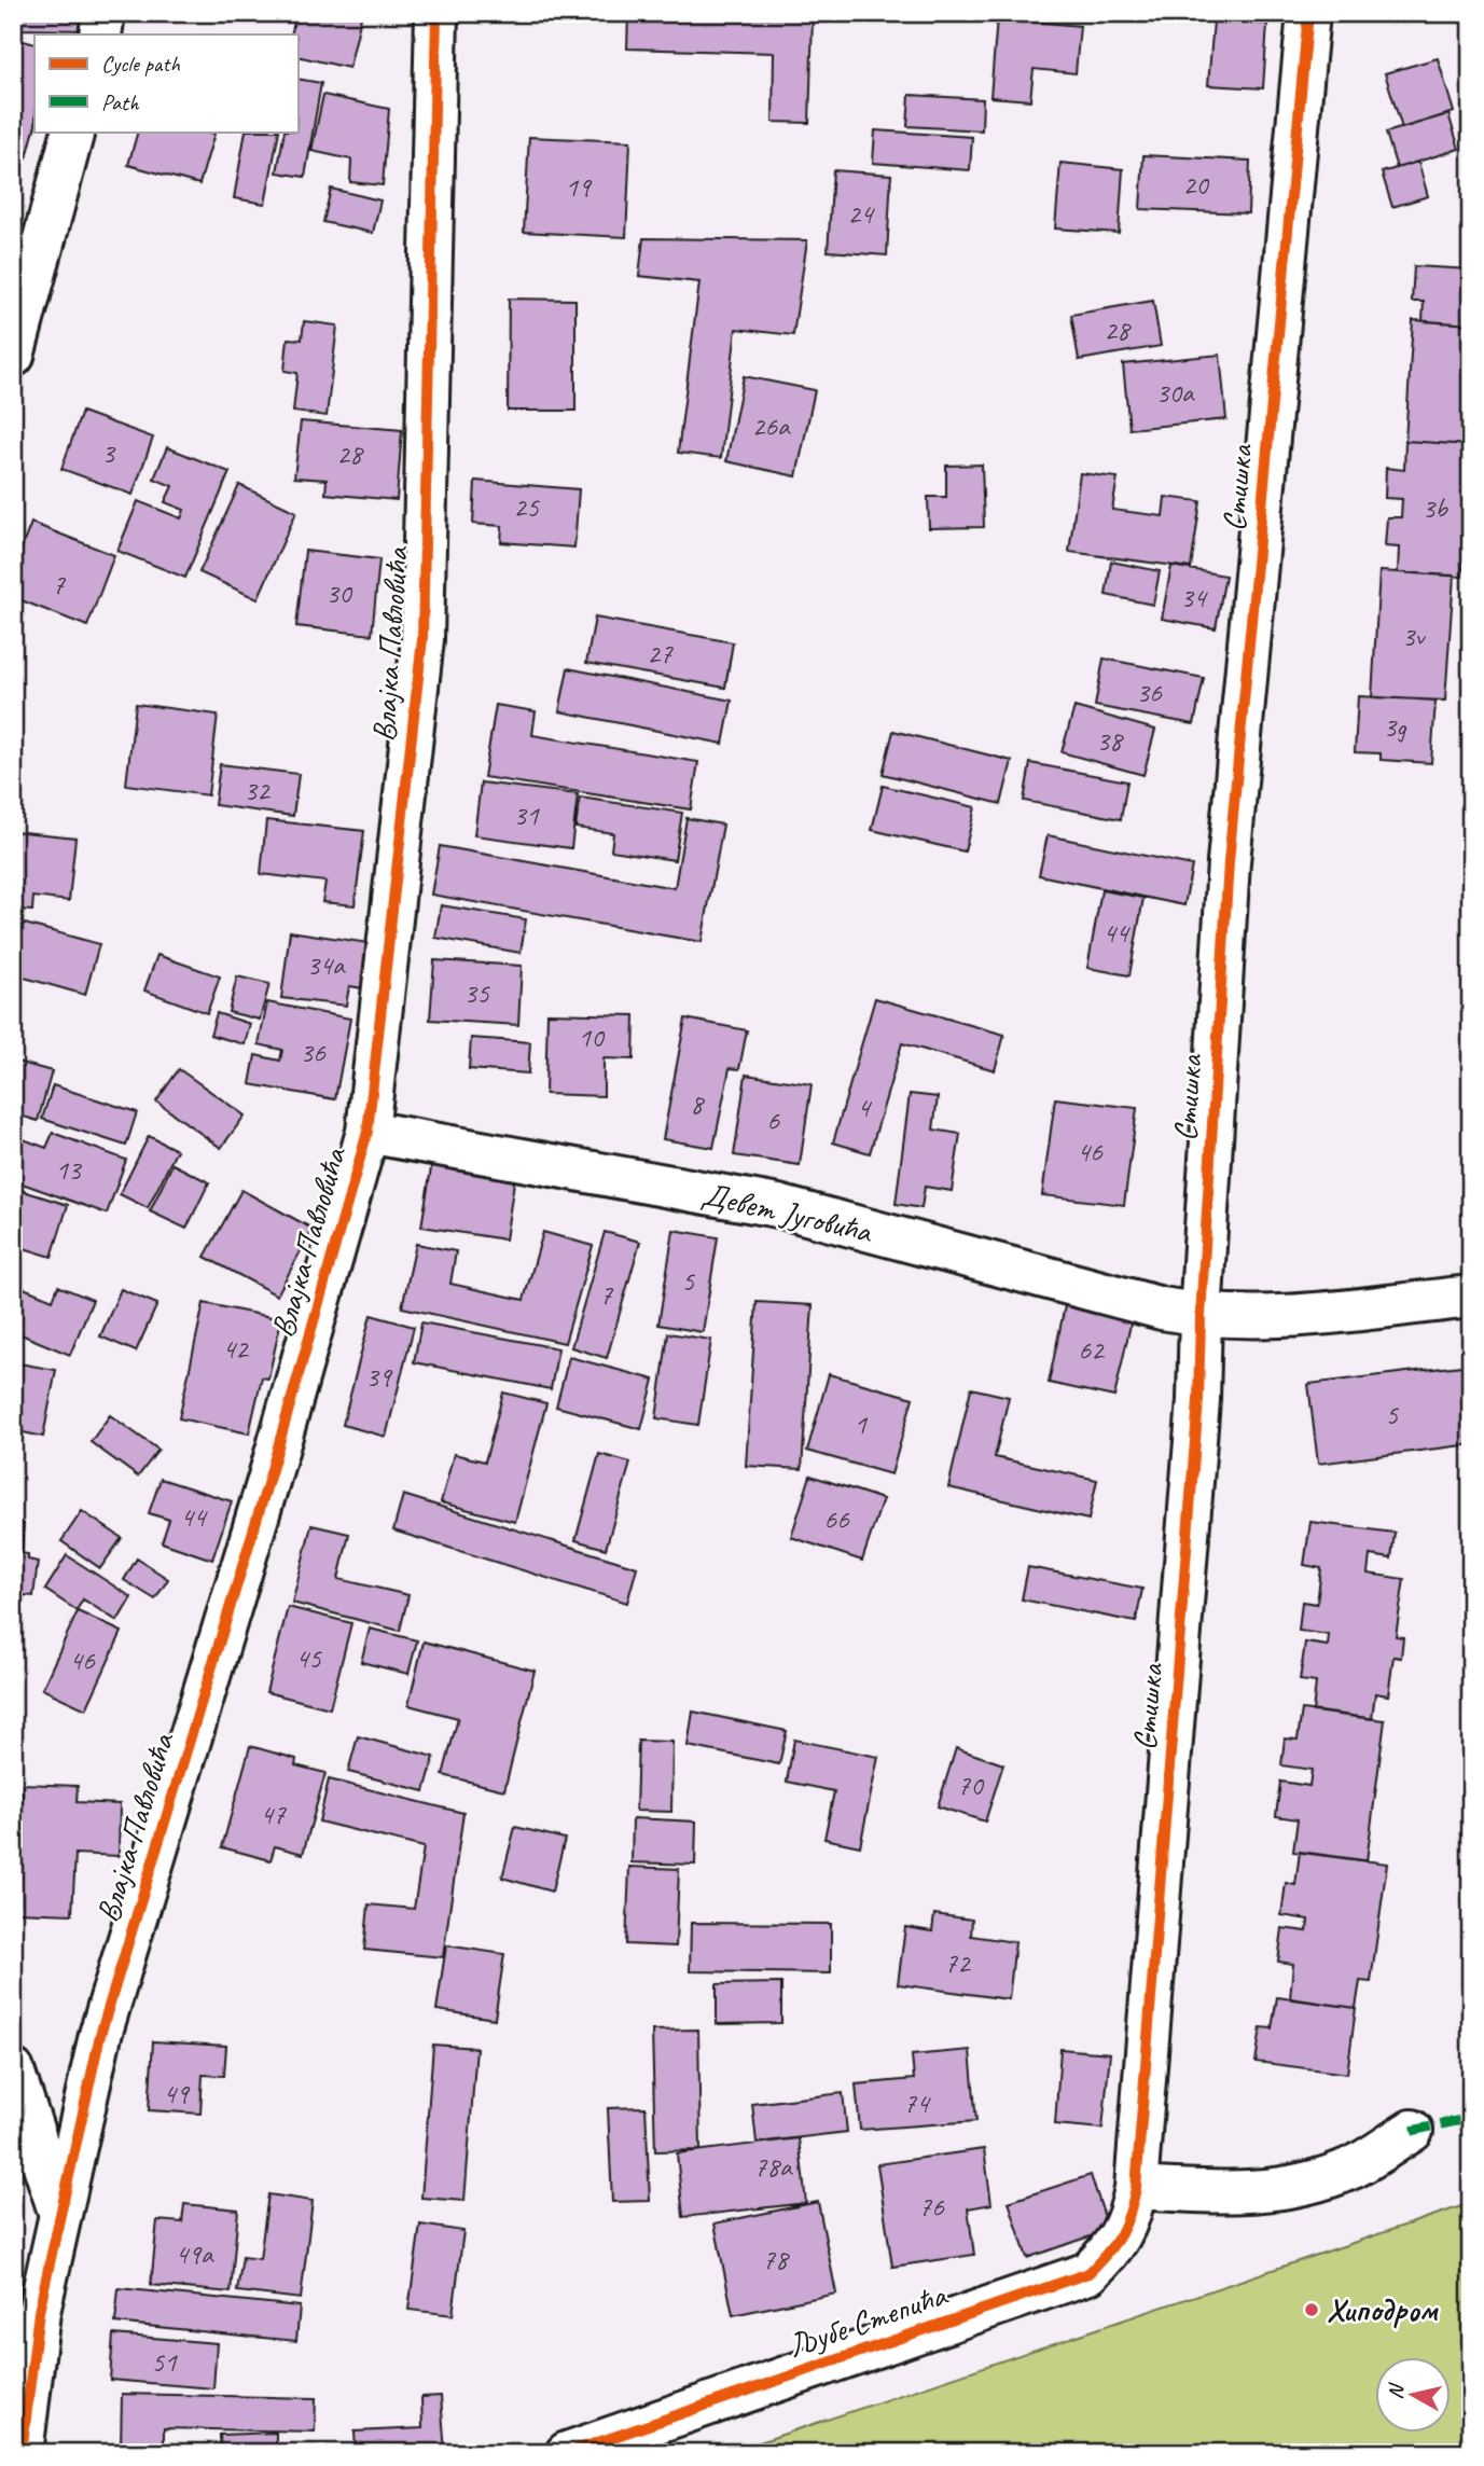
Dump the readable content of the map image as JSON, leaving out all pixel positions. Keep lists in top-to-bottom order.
{
  "streets": {
    "street": [
      "Стишка",
      "Влајка Павловића",
      "Девет Југовића",
      "Љубе Степића"
    ]
  },
  "crossings": [
    ["Стишка", "Девет Југовића"],
    ["Стишка", "Љубе Степића"],
    ["Влајка Павловића", "Девет Југовића"]
  ],
  "places": ["Хиподром"],
  "house_numbers": [
    "20",
    "19",
    "24",
    "28",
    "30a",
    "26a",
    "3",
    "28",
    "25",
    "3b",
    "7",
    "30",
    "34",
    "3v",
    "27",
    "36",
    "3g",
    "38",
    "32",
    "31",
    "44",
    "34a",
    "35",
    "10",
    "36",
    "8",
    "4",
    "6",
    "46",
    "13",
    "5",
    "7",
    "42",
    "62",
    "39",
    "5",
    "1",
    "44",
    "66",
    "45",
    "46",
    "70",
    "47",
    "72",
    "49",
    "74",
    "78a",
    "76",
    "49a",
    "78",
    "51"
  ],
  "legend": ["Cycle path", "Path"],
  "north": "left"
}
